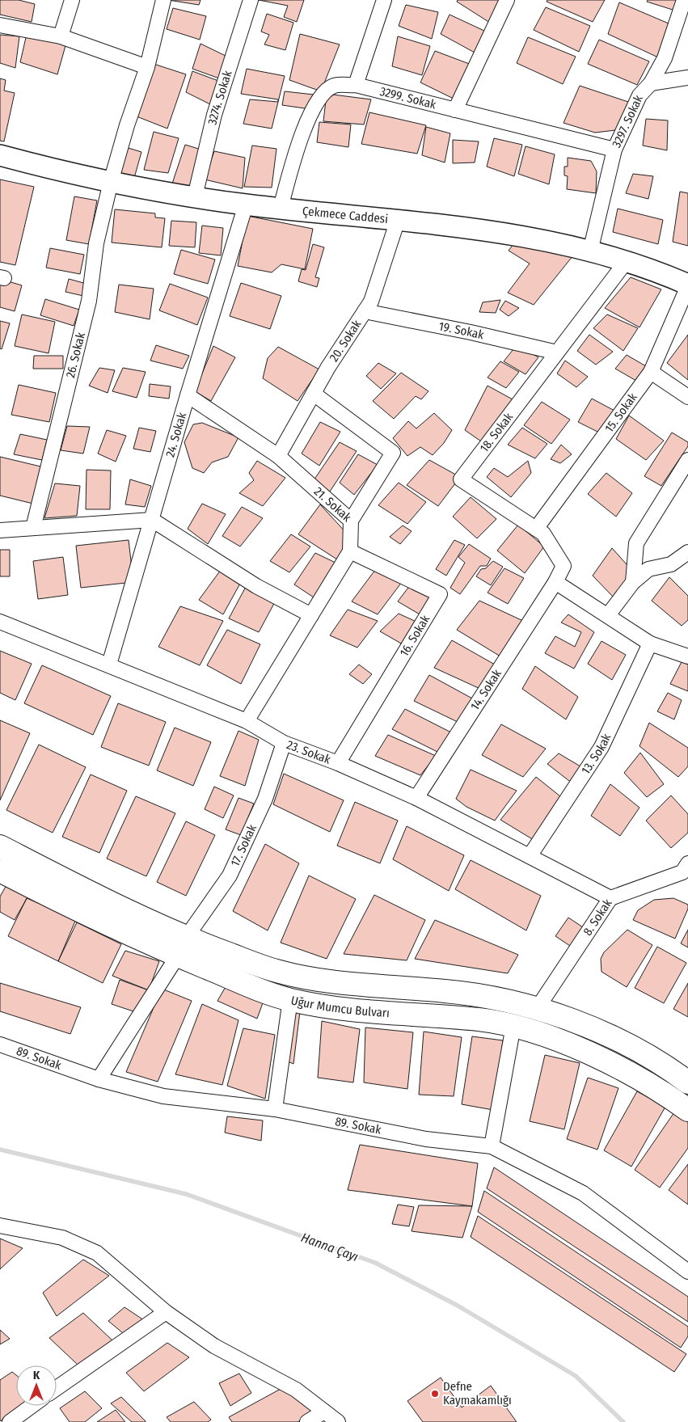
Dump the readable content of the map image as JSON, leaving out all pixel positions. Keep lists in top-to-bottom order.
{
  "streets": {
    "main road": ["Çekmece Caddesi", "Uğur Mumcu Bulvarı"],
    "street": [
      "3274. Sokak",
      "3299. Sokak",
      "3297. Sokak",
      "19. Sokak",
      "20. Sokak",
      "26. Sokak",
      "15. Sokak",
      "18. Sokak",
      "24. Sokak",
      "21. Sokak",
      "16. Sokak",
      "14. Sokak",
      "23. Sokak",
      "13. Sokak",
      "17. Sokak",
      "8. Sokak",
      "89. Sokak"
    ]
  },
  "crossings": [
    ["3274. Sokak", "Çekmece Caddesi"],
    ["3299. Sokak", "3297. Sokak"],
    ["3299. Sokak", "Çekmece Caddesi"],
    ["3297. Sokak", "Çekmece Caddesi"],
    ["Çekmece Caddesi", "20. Sokak"],
    ["Çekmece Caddesi", "26. Sokak"],
    ["Çekmece Caddesi", "15. Sokak"],
    ["Çekmece Caddesi", "18. Sokak"],
    ["Çekmece Caddesi", "24. Sokak"],
    ["19. Sokak", "20. Sokak"],
    ["19. Sokak", "18. Sokak"],
    ["20. Sokak", "21. Sokak"],
    ["15. Sokak", "18. Sokak"],
    ["18. Sokak", "14. Sokak"],
    ["24. Sokak", "21. Sokak"],
    ["24. Sokak", "23. Sokak"],
    ["21. Sokak", "16. Sokak"],
    ["21. Sokak", "23. Sokak"],
    ["16. Sokak", "23. Sokak"],
    ["14. Sokak", "23. Sokak"],
    ["23. Sokak", "13. Sokak"],
    ["23. Sokak", "17. Sokak"],
    ["23. Sokak", "8. Sokak"],
    ["17. Sokak", "Uğur Mumcu Bulvarı"],
    ["17. Sokak", "89. Sokak"],
    ["8. Sokak", "Uğur Mumcu Bulvarı"]
  ],
  "water": ["Hanna Çayı"],
  "places": ["Defne Kaymakamlığı"],
  "north": "top"
}
